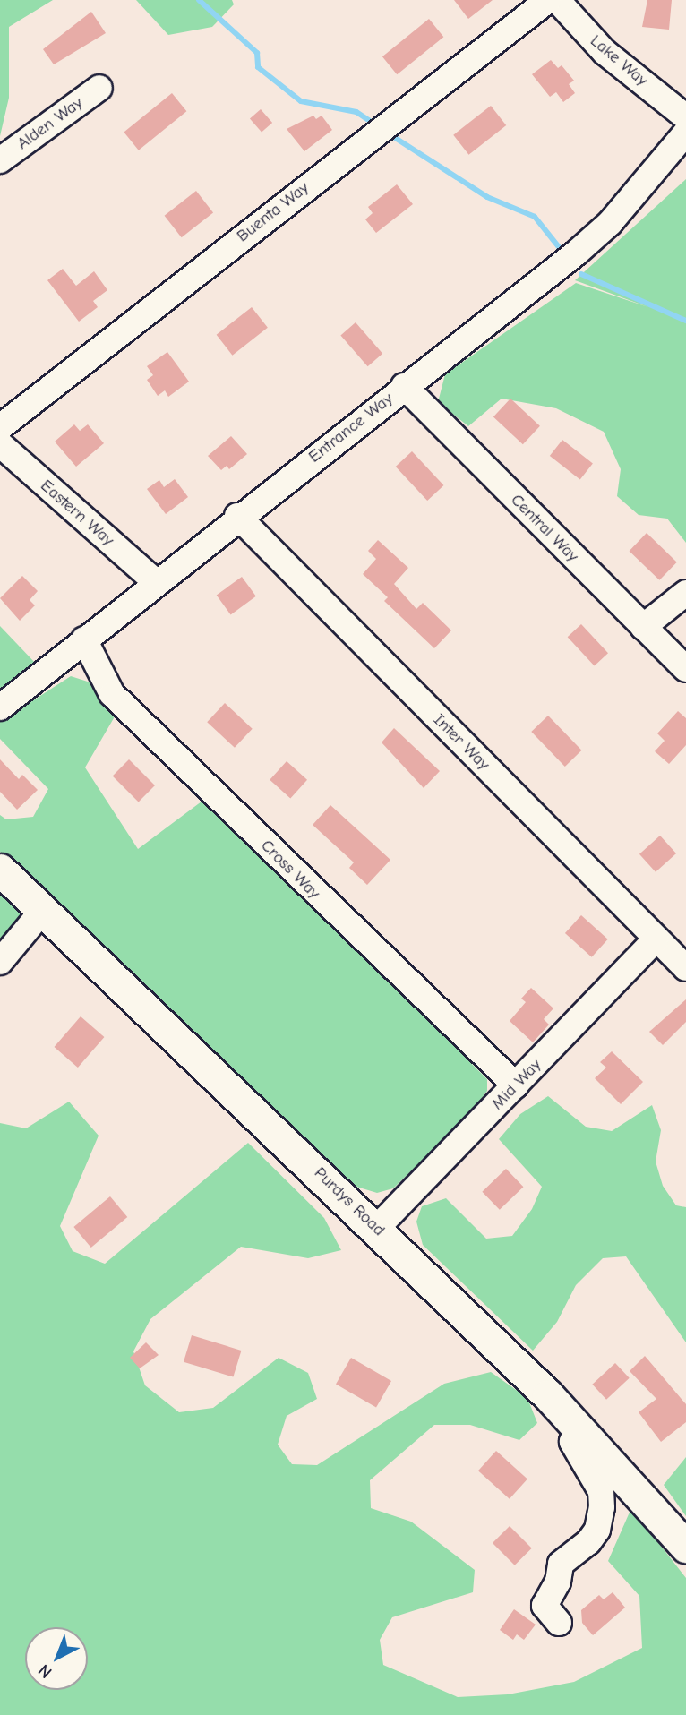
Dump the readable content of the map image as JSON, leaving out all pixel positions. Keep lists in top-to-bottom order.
{
  "streets": {
    "main road": ["Purdys Road"],
    "street": [
      "Lake Way",
      "Alden Way",
      "Buenta Way",
      "Entrance Way",
      "Eastern Way",
      "Central Way",
      "Inter Way",
      "Cross Way",
      "Mid Way"
    ]
  },
  "crossings": [
    ["Entrance Way", "Eastern Way"],
    ["Entrance Way", "Central Way"],
    ["Entrance Way", "Inter Way"],
    ["Entrance Way", "Cross Way"],
    ["Inter Way", "Mid Way"],
    ["Cross Way", "Mid Way"],
    ["Mid Way", "Purdys Road"]
  ],
  "north": "bottom left"
}
